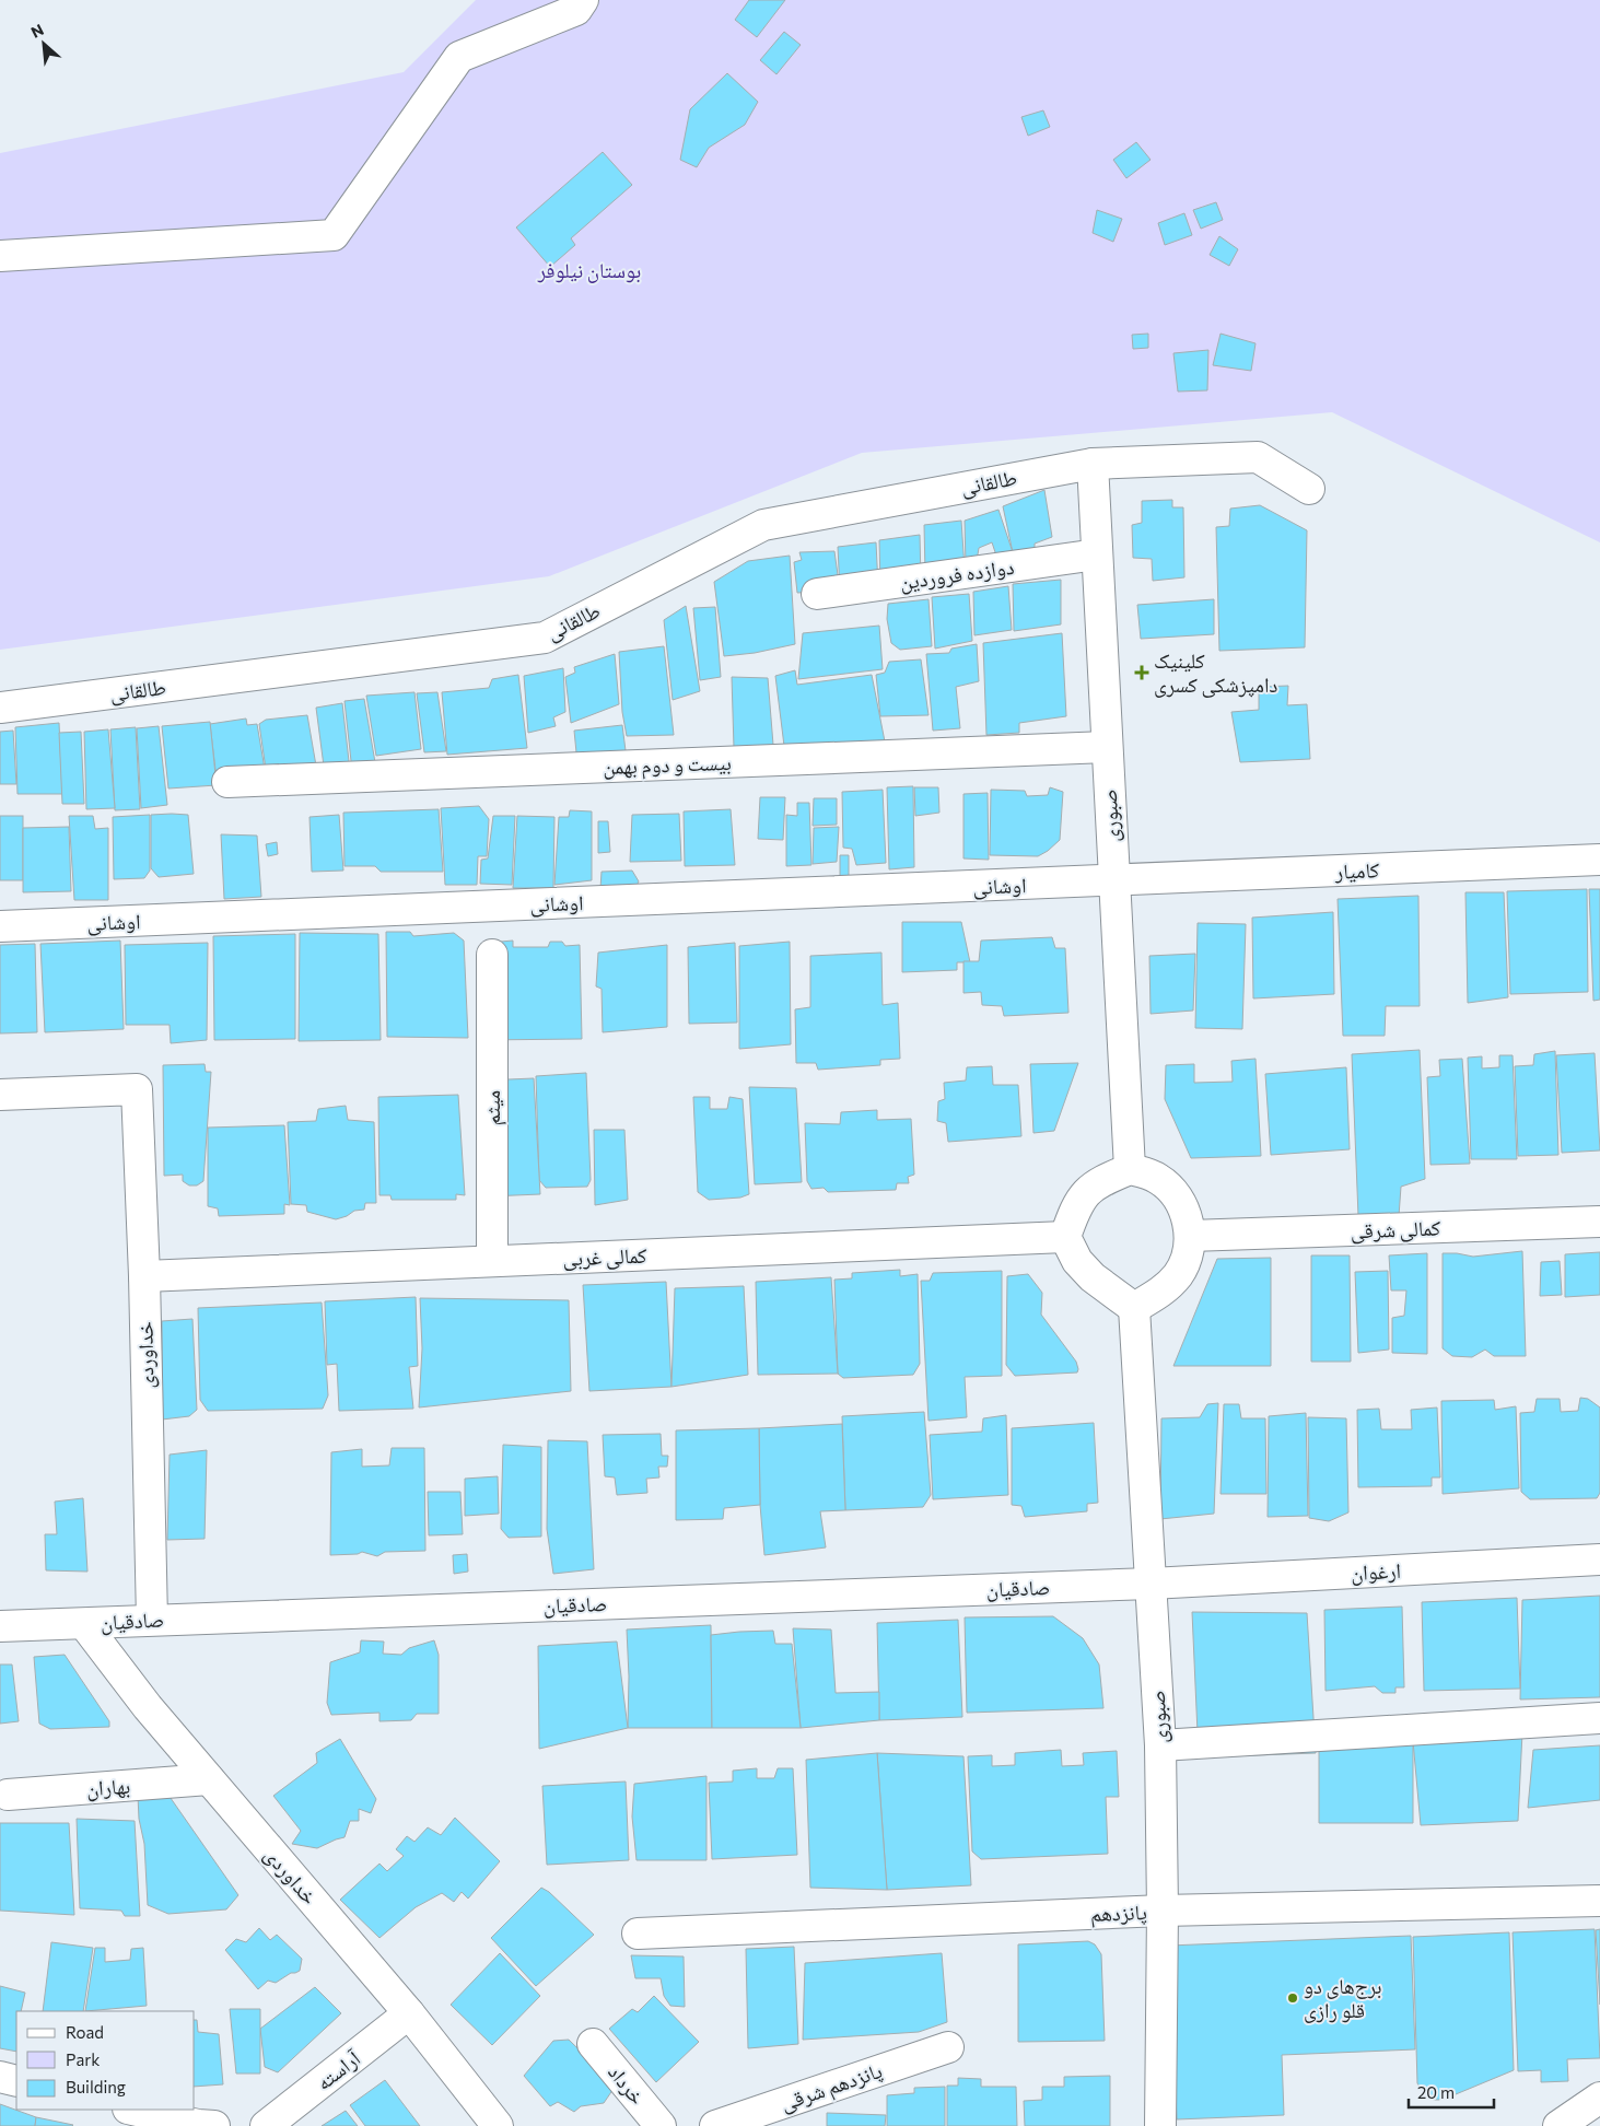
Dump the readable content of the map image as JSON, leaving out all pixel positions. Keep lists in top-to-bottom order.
{
  "streets": {
    "street": [
      "طالقانی",
      "دوازده فروردین",
      "بیست و دوم بهمن",
      "صبوری",
      "کامیار",
      "اوشانی",
      "میثم",
      "کمالی شرقی",
      "کمالی غربی",
      "خداوردی",
      "ارغوان",
      "صادقیان",
      "بهاران",
      "پانزدهم",
      "آراسته",
      "خرداد",
      "پانزدهم شرقی"
    ]
  },
  "crossings": [
    ["طالقانی", "صبوری"],
    ["دوازده فروردین", "صبوری"],
    ["بیست و دوم بهمن", "صبوری"],
    ["صبوری", "کامیار"],
    ["صبوری", "اوشانی"],
    ["صبوری", "کمالی شرقی"],
    ["صبوری", "کمالی غربی"],
    ["صبوری", "ارغوان"],
    ["صبوری", "صادقیان"],
    ["صبوری", "پانزدهم"],
    ["کامیار", "اوشانی"],
    ["میثم", "کمالی غربی"],
    ["کمالی شرقی", "کمالی غربی"],
    ["کمالی غربی", "خداوردی"],
    ["خداوردی", "صادقیان"],
    ["خداوردی", "بهاران"],
    ["خداوردی", "آراسته"],
    ["ارغوان", "صادقیان"]
  ],
  "parks": ["بوستان نیلوفر"],
  "places": {
    "health": ["کلینیک دامپزشکی کسری"],
    "other": ["برج‌های دو قلو رازی"]
  },
  "legend": ["Road", "Park", "Building"],
  "scale_bar": "20 m",
  "north": "top left"
}
